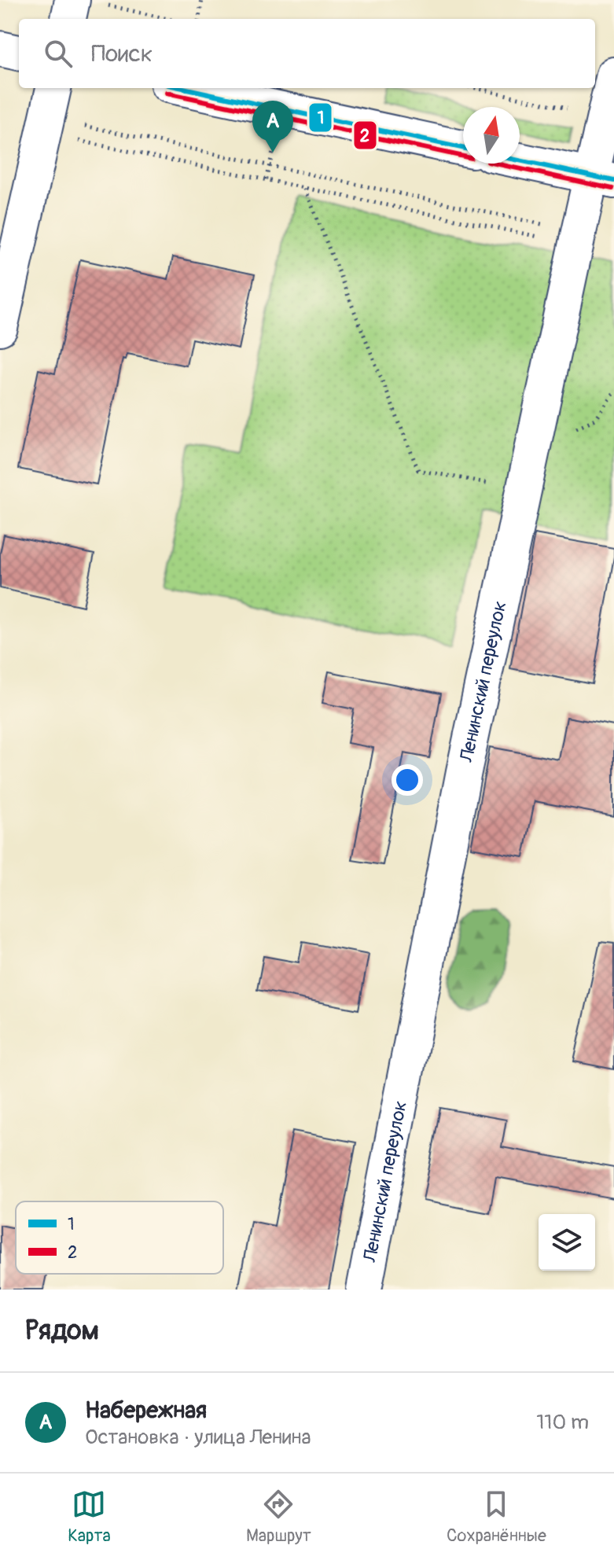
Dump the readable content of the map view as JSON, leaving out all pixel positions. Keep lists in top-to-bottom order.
{
  "streets": {
    "street": ["Ленинский переулок"]
  },
  "lines": ["transit line 1", "transit line 2"],
  "legend": ["1", "2"],
  "north": "top",
  "page": {
    "search": "Поиск",
    "pins": "A",
    "heading": "Рядом",
    "list": [
      {
        "mark": "A",
        "name": "Набережная",
        "note": "Остановка · улица Ленина",
        "value": "110 m"
      }
    ],
    "nav": ["Карта", "Маршрут", "Сохранённые"]
  }
}
